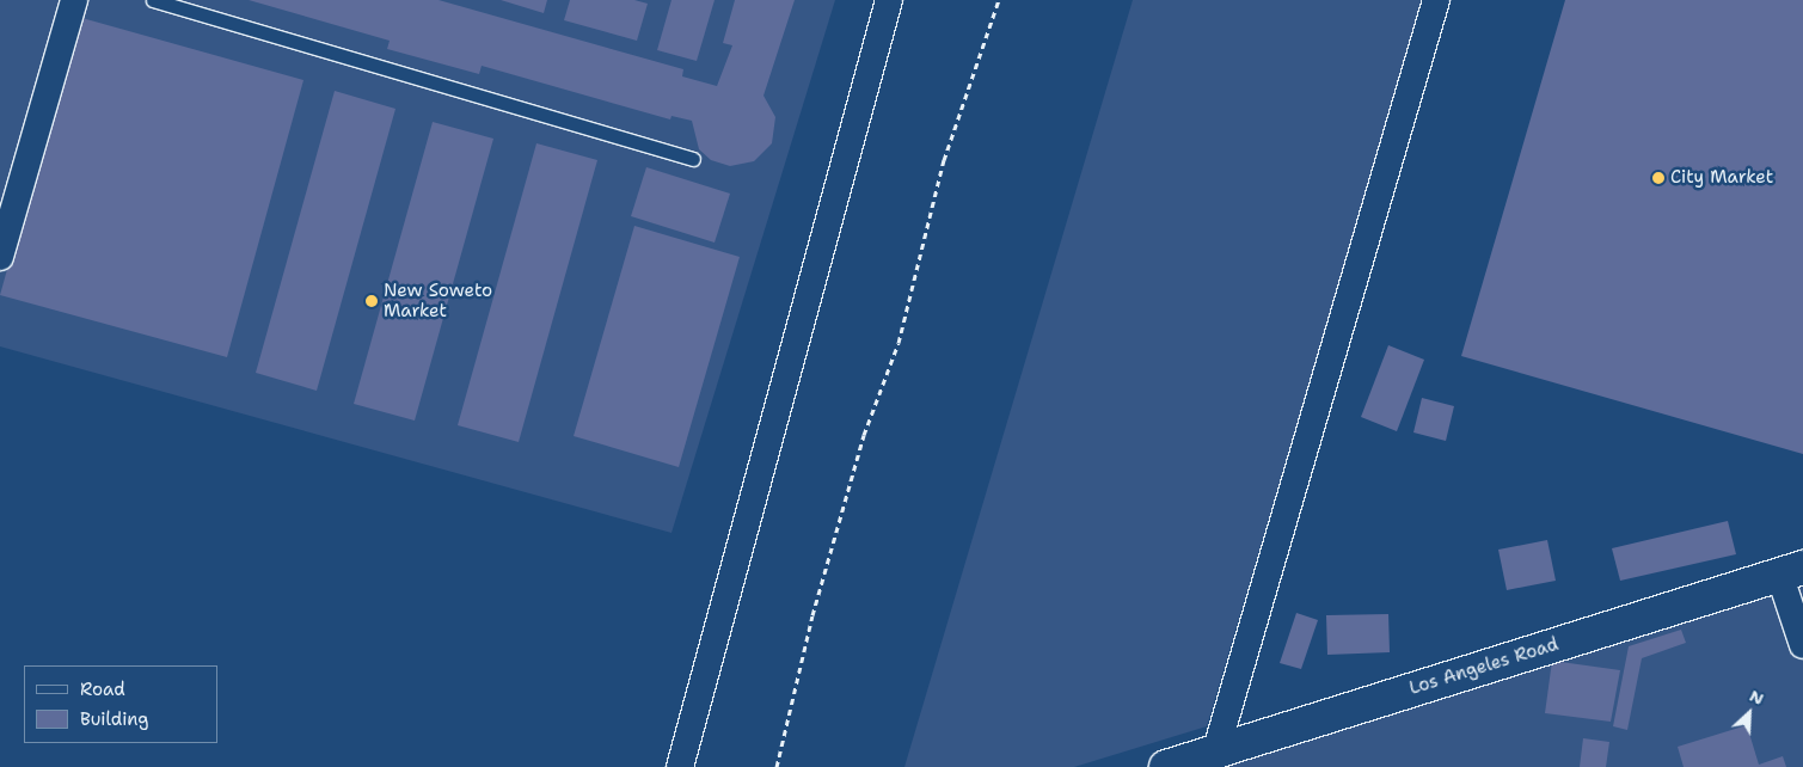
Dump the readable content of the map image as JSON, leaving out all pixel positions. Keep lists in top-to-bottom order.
{
  "streets": {
    "main road": ["Los Angeles Road"]
  },
  "places": ["City Market", "New Soweto Market"],
  "legend": ["Road", "Building"],
  "north": "top right"
}
